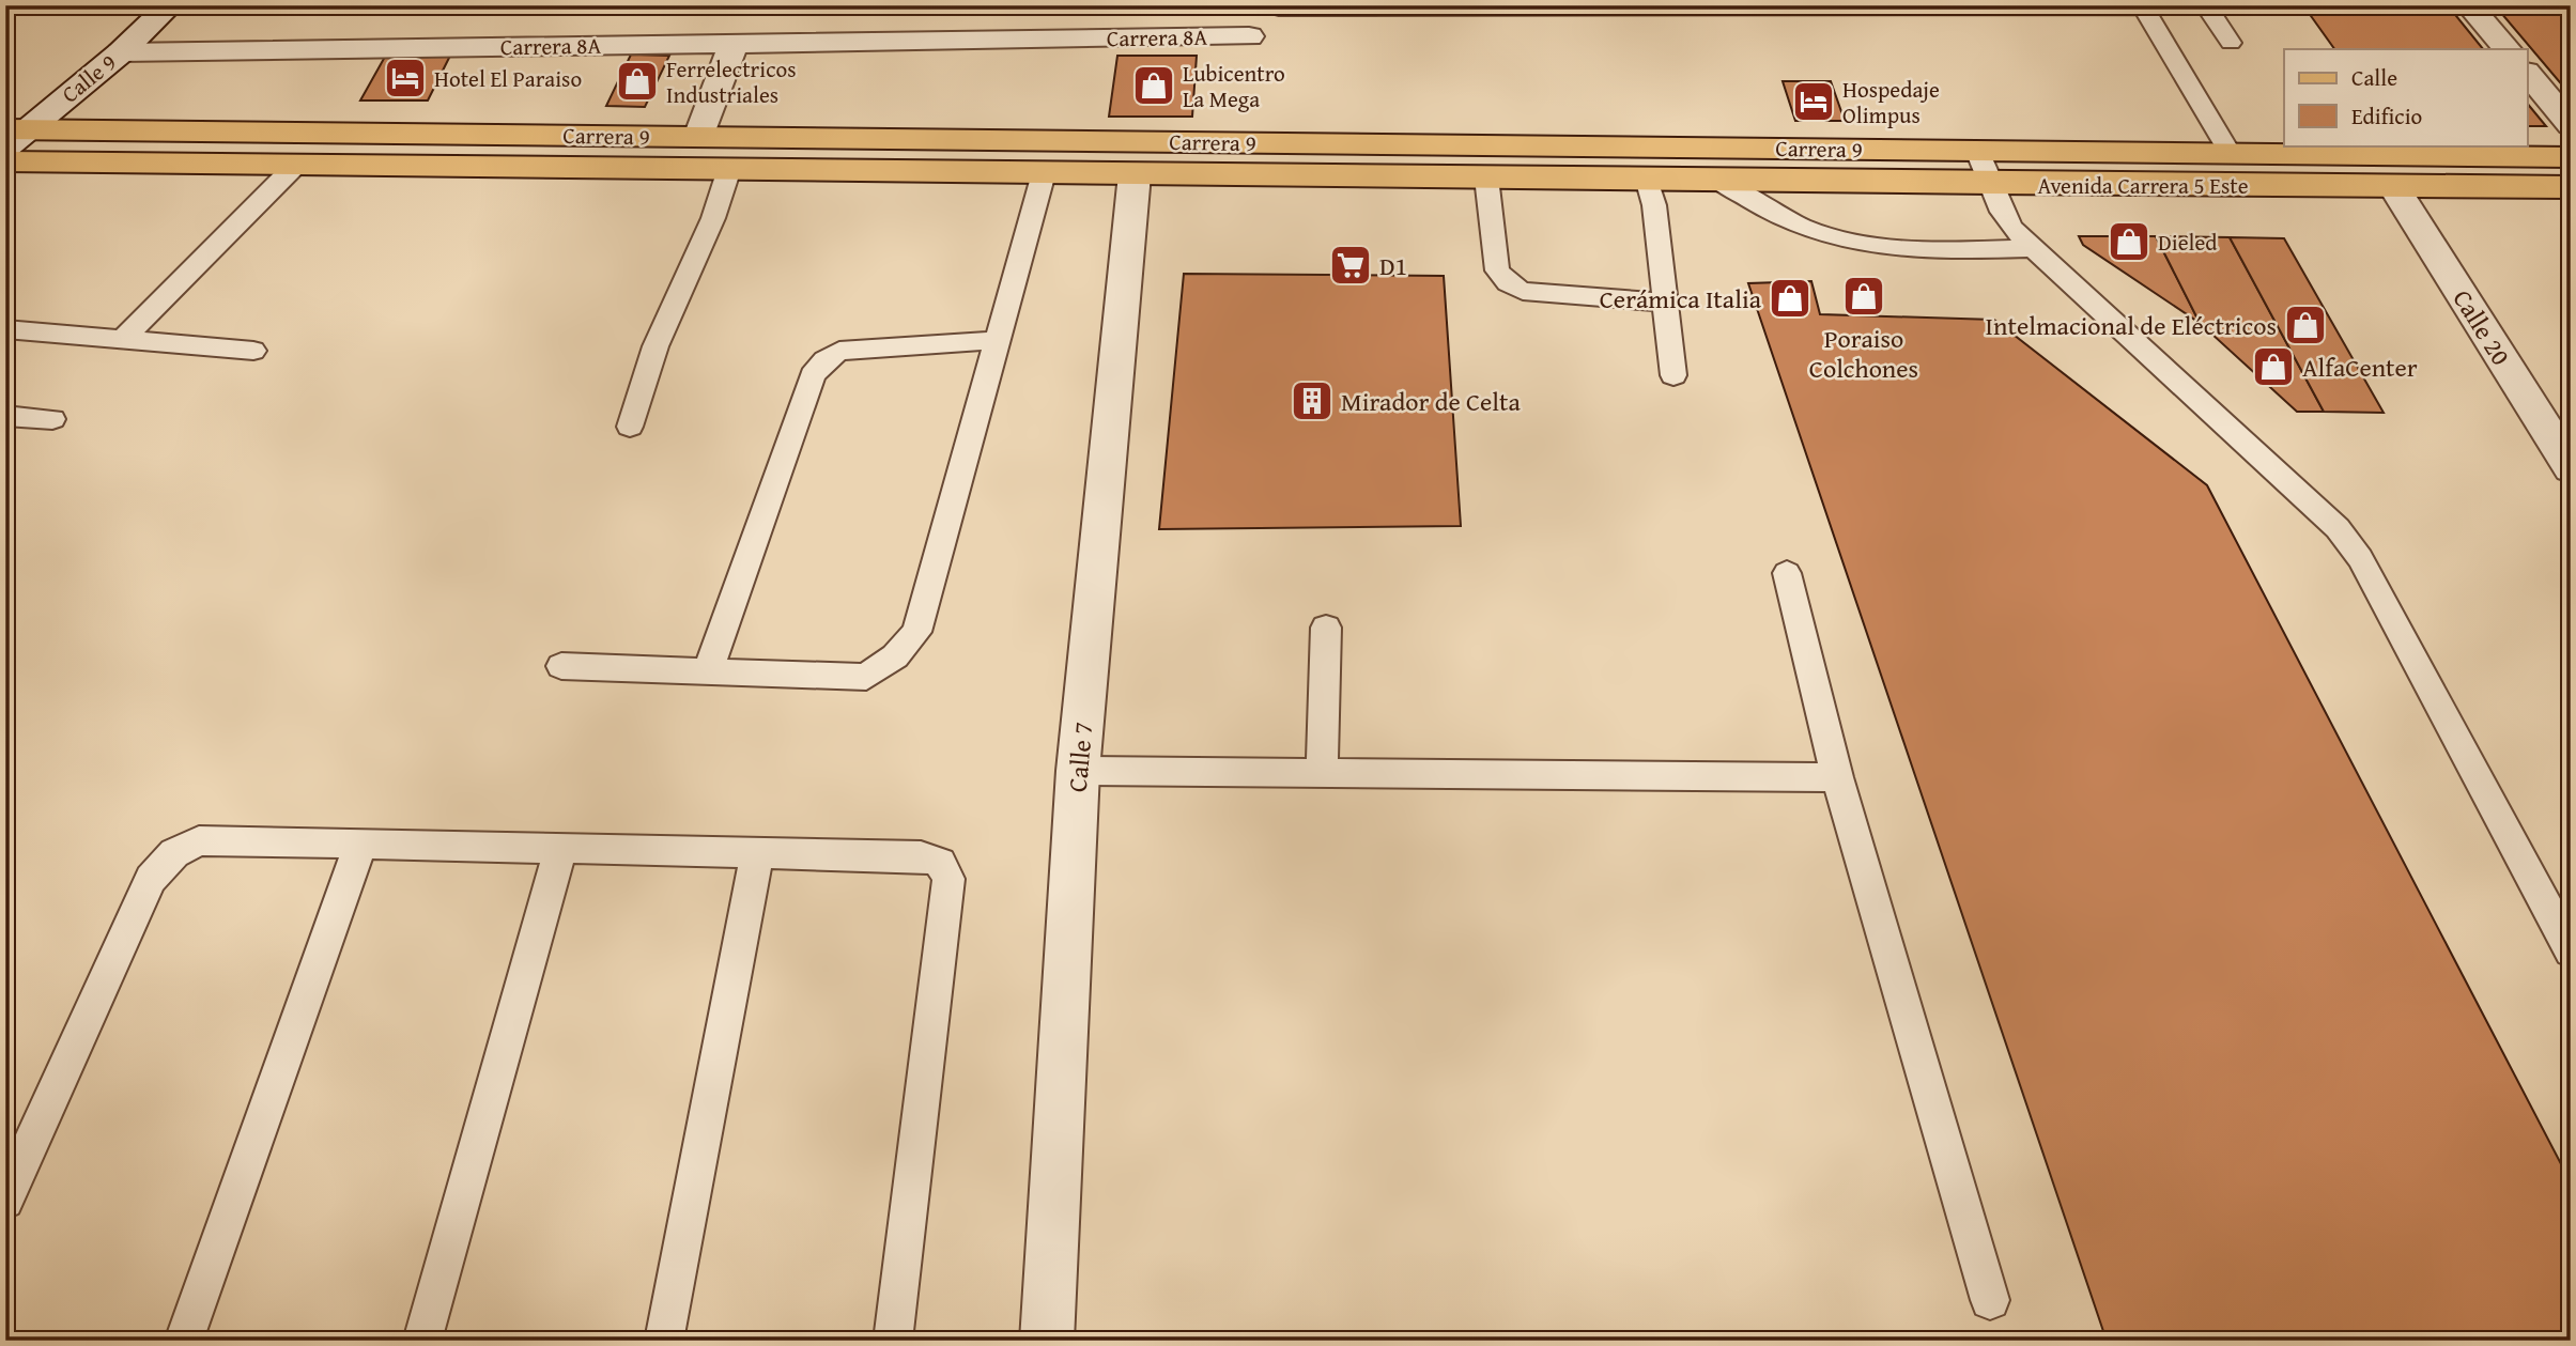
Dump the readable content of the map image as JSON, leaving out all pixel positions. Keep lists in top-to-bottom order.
{
  "streets": {
    "main road": ["Carrera 9", "Avenida Carrera 5 Este"],
    "street": [
      "Carrera 8A",
      "Calle 9",
      "Calle 20",
      "Calle 7"
    ]
  },
  "crossings": [
    ["Carrera 8A", "Calle 9"],
    ["Calle 9", "Carrera 9"],
    ["Carrera 9", "Avenida Carrera 5 Este"],
    ["Carrera 9", "Calle 7"],
    ["Avenida Carrera 5 Este", "Calle 20"]
  ],
  "places": {
    "hotel": ["Hotel El Paraiso", "Hospedaje Olimpus"],
    "shop": [
      "Ferrelectricos Industriales",
      "Lubicentro La Mega",
      "Dieled",
      "Poraiso Colchones",
      "Cerámica Italia",
      "Intelmacional de Eléctricos",
      "AlfaCenter"
    ],
    "supermarket": ["D1"],
    "building": ["Mirador de Celta"]
  },
  "legend": ["Calle", "Edificio"]
}
